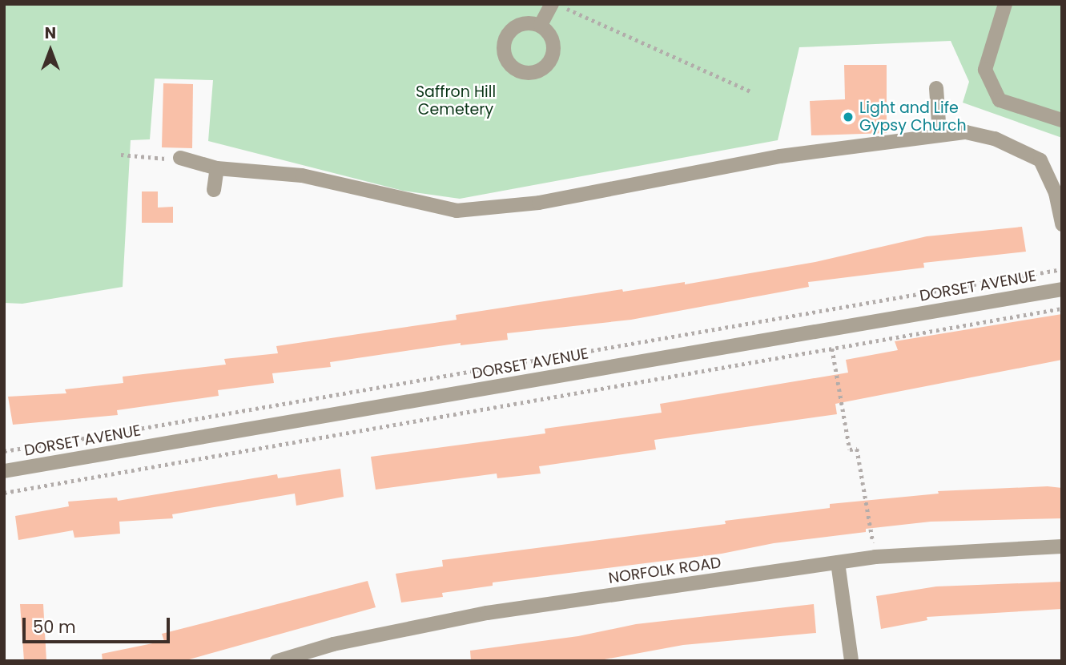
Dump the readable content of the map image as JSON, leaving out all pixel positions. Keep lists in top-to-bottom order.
{
  "streets": {
    "street": ["DORSET AVENUE", "NORFOLK ROAD"]
  },
  "parks": ["Saffron Hill Cemetery"],
  "places": ["Light and Life Gypsy Church"],
  "scale_bar": "50 m",
  "north": "top"
}
